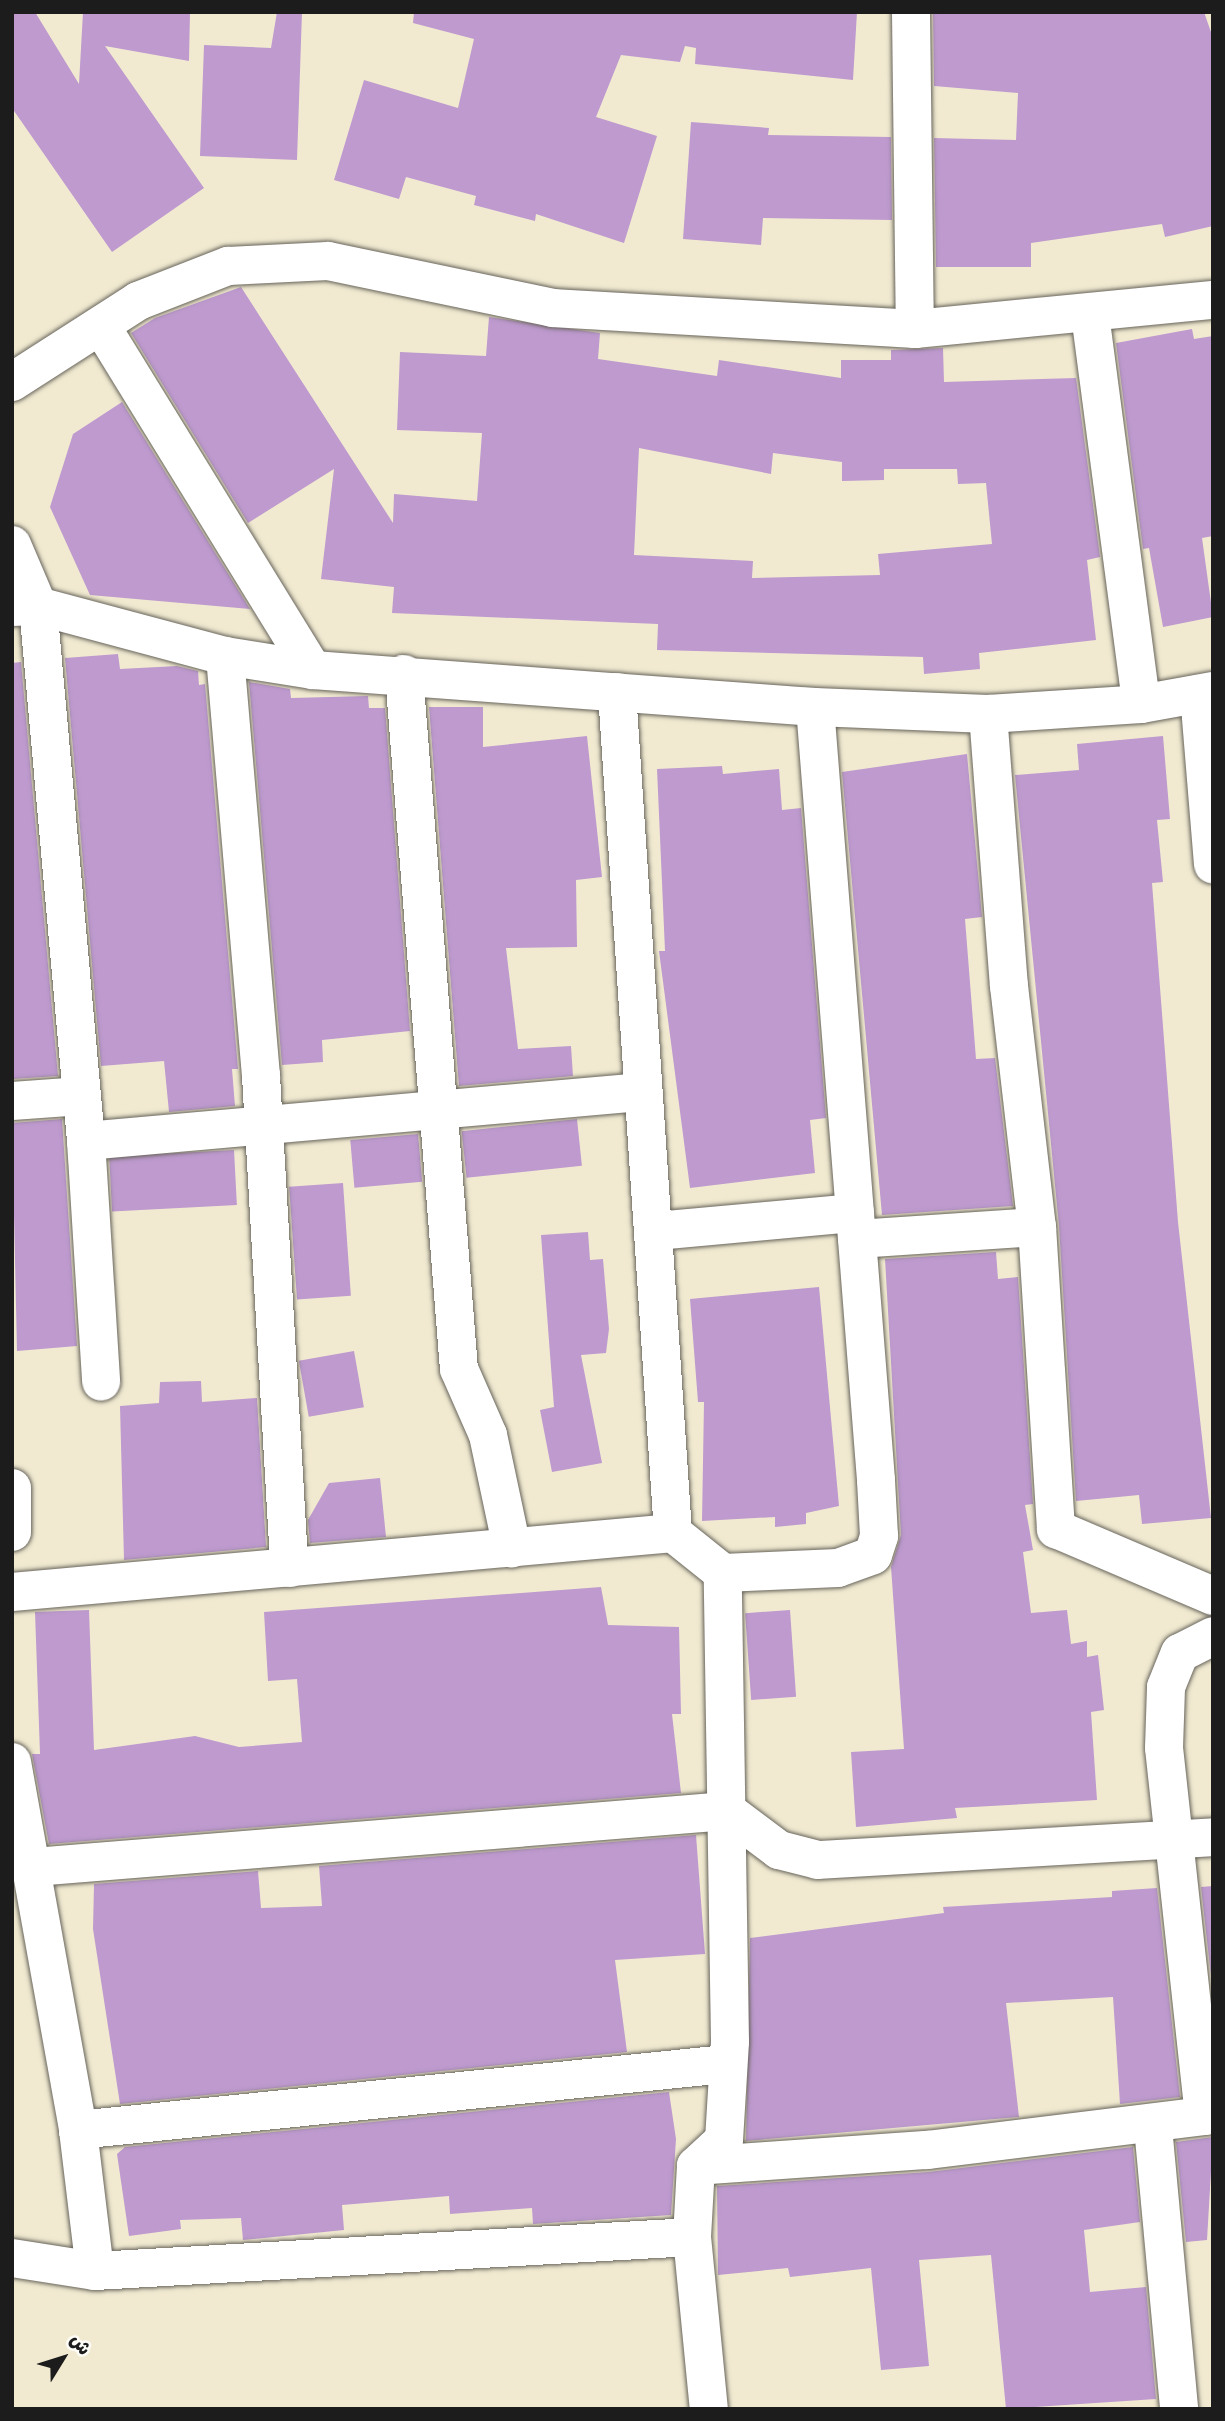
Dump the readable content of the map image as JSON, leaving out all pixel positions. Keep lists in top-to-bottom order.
{
  "north": "top right"
}
